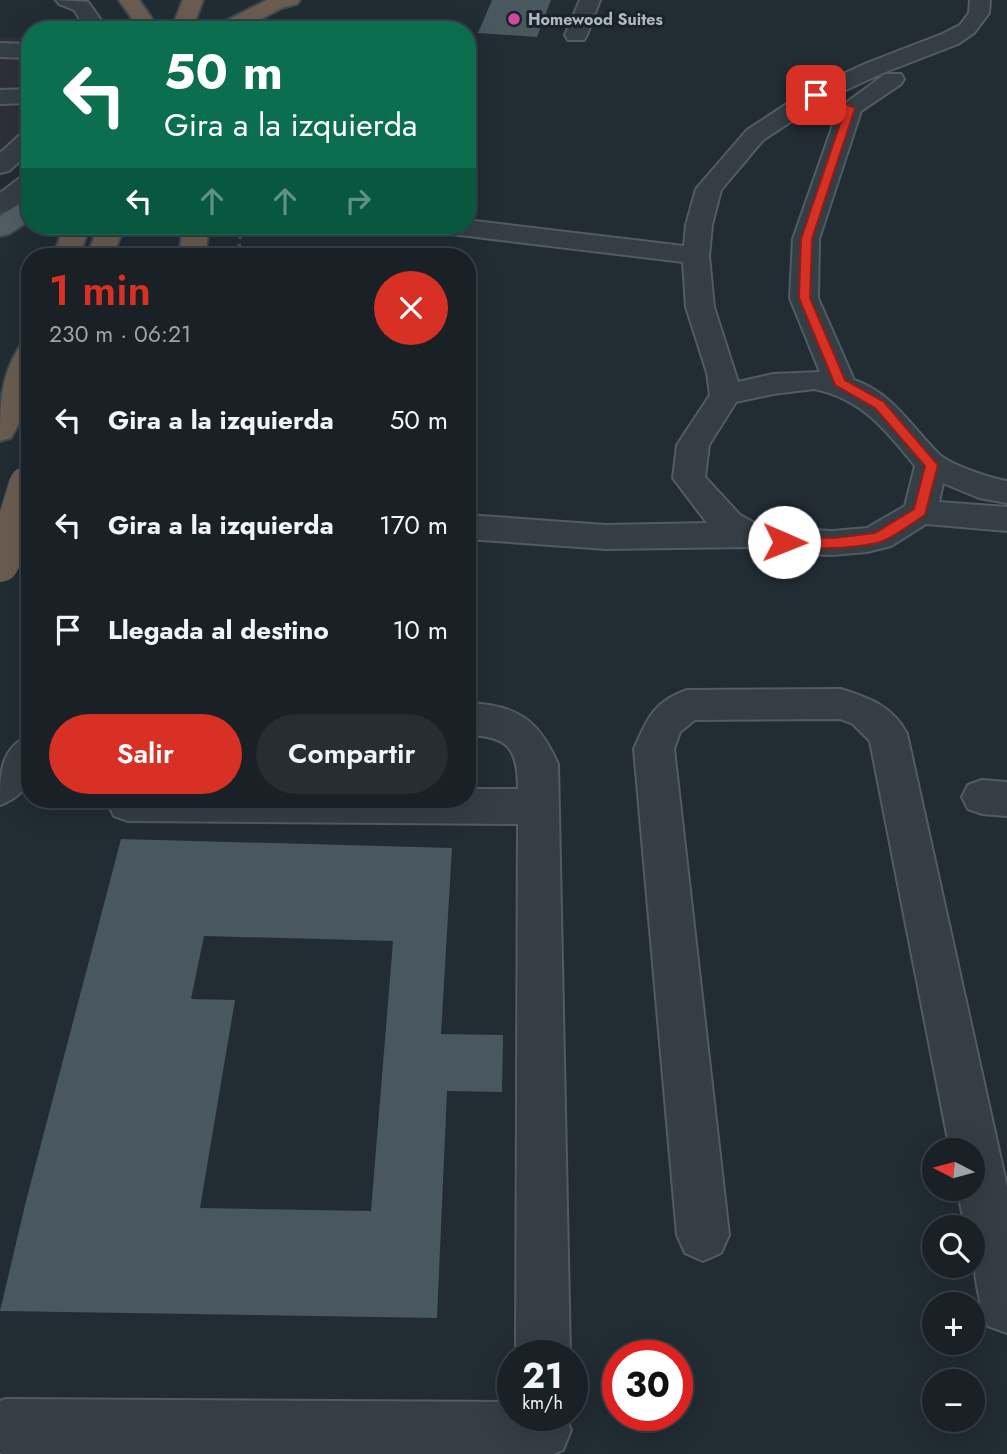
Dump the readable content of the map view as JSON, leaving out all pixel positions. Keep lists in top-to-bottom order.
{
  "places": ["Homewood Suites"],
  "north": "left",
  "page": {
    "turn": ["50 m", "Gira a la izquierda"],
    "heading": ["1 min", "230 m · 06:21"],
    "list": [
      {
        "name": "Gira a la izquierda",
        "value": "50 m"
      },
      {
        "name": "Gira a la izquierda",
        "value": "170 m"
      },
      {
        "name": "Llegada al destino",
        "value": "10 m"
      }
    ],
    "buttons": ["Salir", "Compartir"],
    "map_buttons": ["+", "−"],
    "speed": "21 km/h",
    "limit": "30"
  }
}
